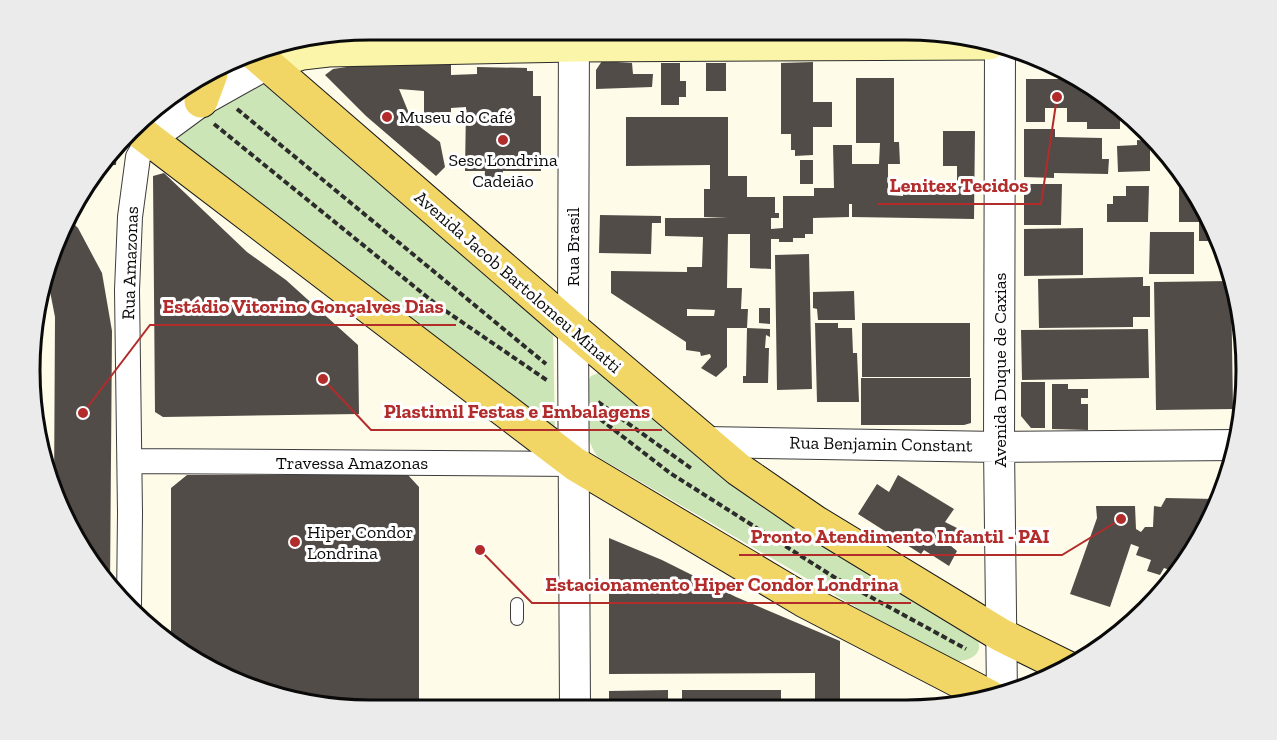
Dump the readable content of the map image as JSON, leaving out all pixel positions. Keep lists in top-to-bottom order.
{
  "streets": {
    "main road": ["Avenida Jacob Bartolomeu Minatti"],
    "street": [
      "Rua Brasil",
      "Rua Amazonas",
      "Avenida Duque de Caxias",
      "Rua Benjamin Constant",
      "Travessa Amazonas"
    ]
  },
  "crossings": [
    ["Rua Brasil", "Avenida Jacob Bartolomeu Minatti"],
    ["Rua Brasil", "Travessa Amazonas"],
    ["Rua Amazonas", "Travessa Amazonas"],
    ["Avenida Jacob Bartolomeu Minatti", "Avenida Duque de Caxias"],
    ["Avenida Jacob Bartolomeu Minatti", "Rua Benjamin Constant"],
    ["Avenida Duque de Caxias", "Rua Benjamin Constant"]
  ],
  "places": [
    "Lenitex Tecidos",
    "Museu do Café",
    "Sesc Londrina Cadeião",
    "Plastimil Festas e Embalagens",
    "Estádio Vitorino Gonçalves Dias",
    "Pronto Atendimento Infantil - PAI",
    "Hiper Condor Londrina",
    "Estacionamento Hiper Condor Londrina"
  ]
}
